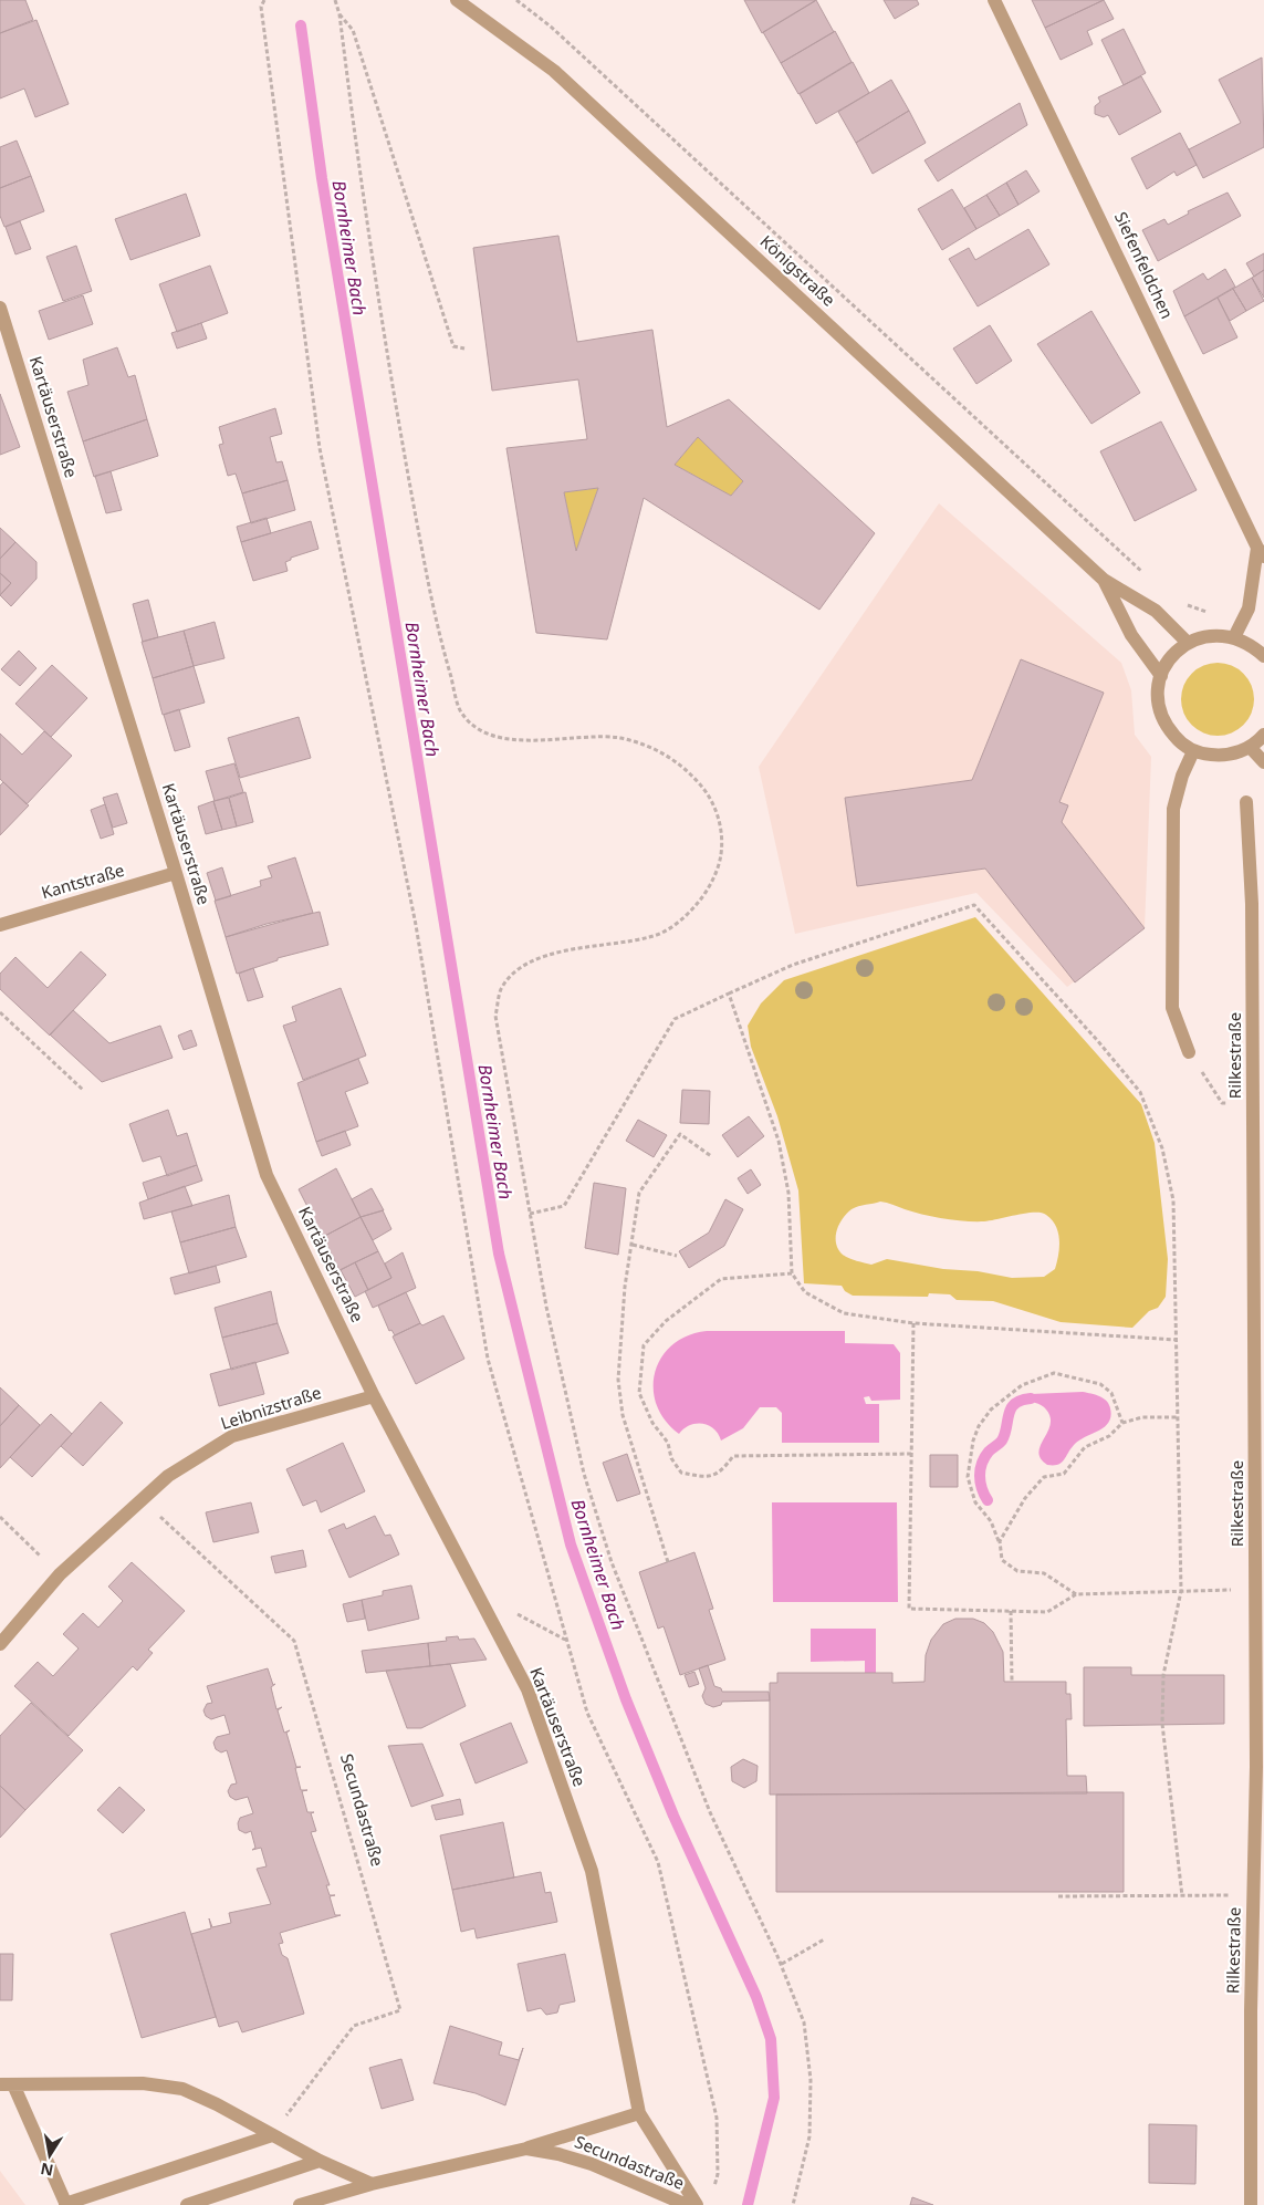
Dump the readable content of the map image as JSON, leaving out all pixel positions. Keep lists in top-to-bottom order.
{
  "streets": {
    "street": [
      "Siefenfeldchen",
      "Königstraße",
      "Kartäuserstraße",
      "Kantstraße",
      "Rilkestraße",
      "Leibnizstraße",
      "Secundastraße"
    ]
  },
  "crossings": [
    ["Kartäuserstraße", "Kantstraße"],
    ["Kartäuserstraße", "Leibnizstraße"],
    ["Kartäuserstraße", "Secundastraße"],
    ["Leibnizstraße", "Secundastraße"]
  ],
  "water": ["Bornheimer Bach"],
  "north": "bottom"
}
